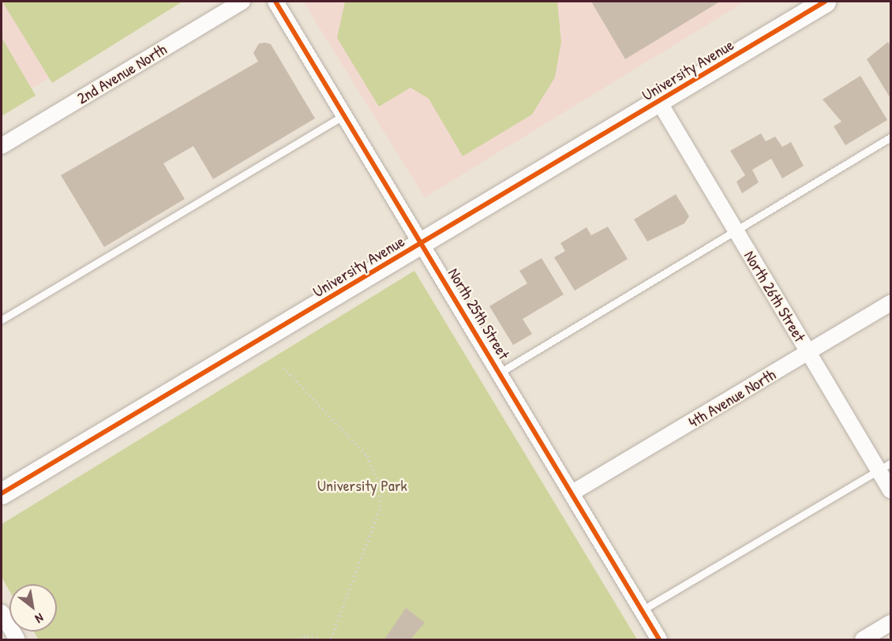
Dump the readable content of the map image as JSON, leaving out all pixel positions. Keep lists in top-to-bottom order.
{
  "streets": {
    "street": [
      "University Avenue",
      "2nd Avenue North",
      "North 26th Street",
      "North 25th Street",
      "4th Avenue North"
    ]
  },
  "crossings": [
    ["University Avenue", "North 26th Street"],
    ["University Avenue", "North 25th Street"],
    ["North 26th Street", "4th Avenue North"],
    ["North 25th Street", "4th Avenue North"]
  ],
  "parks": ["University Park"],
  "north": "bottom right"
}
